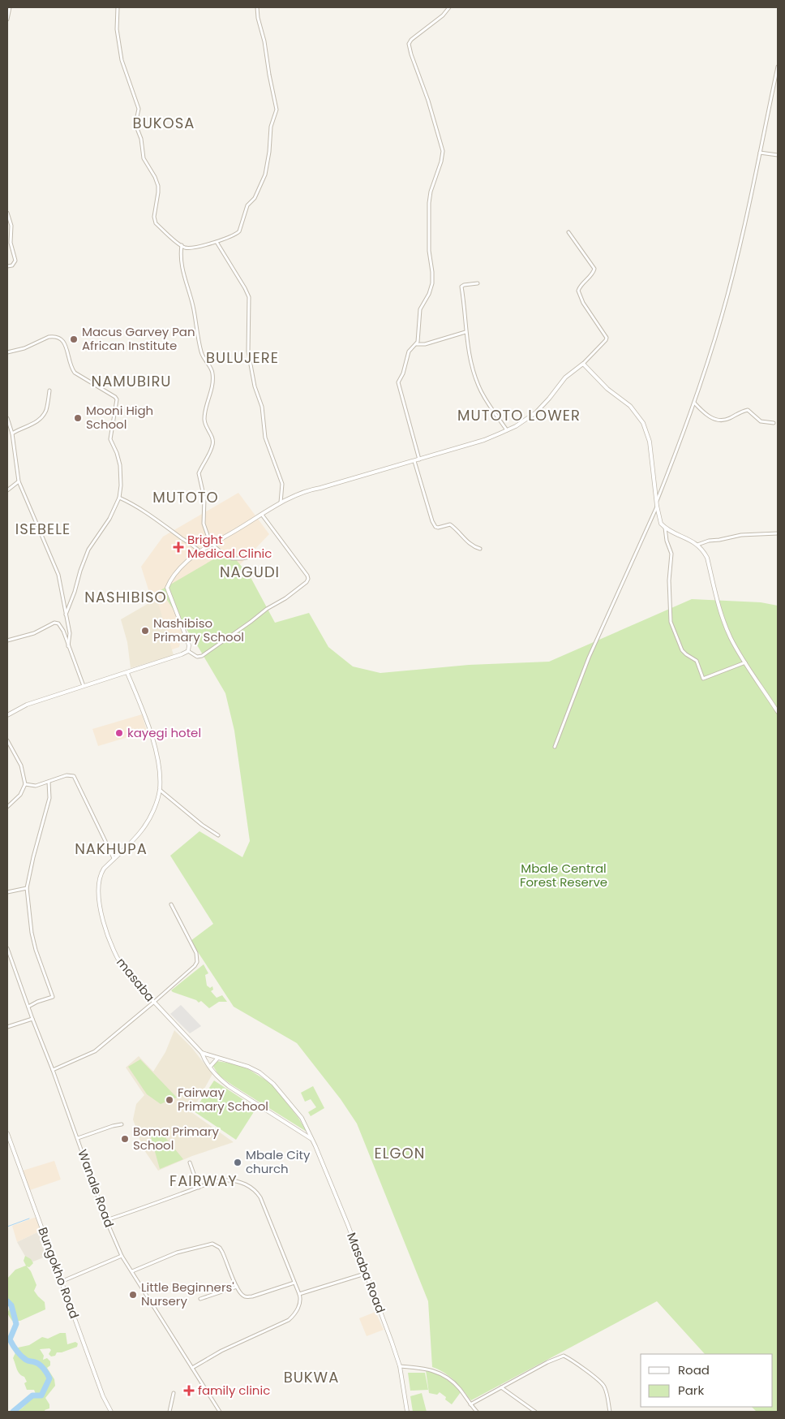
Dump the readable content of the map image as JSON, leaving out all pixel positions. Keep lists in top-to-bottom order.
{
  "streets": {
    "street": [
      "masaba",
      "Wanale Road",
      "Bungokho Road",
      "Masaba Road"
    ]
  },
  "crossings": [
    ["masaba", "Masaba Road"]
  ],
  "districts": [
    "BUKOSA",
    "BULUJERE",
    "NAMUBIRU",
    "MUTOTO LOWER",
    "MUTOTO",
    "ISEBELE",
    "NAGUDI",
    "NASHIBISO",
    "NAKHUPA",
    "ELGON",
    "FAIRWAY",
    "BUKWA"
  ],
  "parks": ["Mbale Central Forest Reserve"],
  "places": {
    "other": [
      "Macus Garvey Pan African Institute",
      "Mooni High School",
      "Nashibiso Primary School",
      "kayegi hotel",
      "Fairway Primary School",
      "Boma Primary School",
      "Mbale City church",
      "Little Beginners' Nursery"
    ],
    "health": ["Bright Medical Clinic", "family clinic"]
  },
  "legend": ["Road", "Park"]
}
